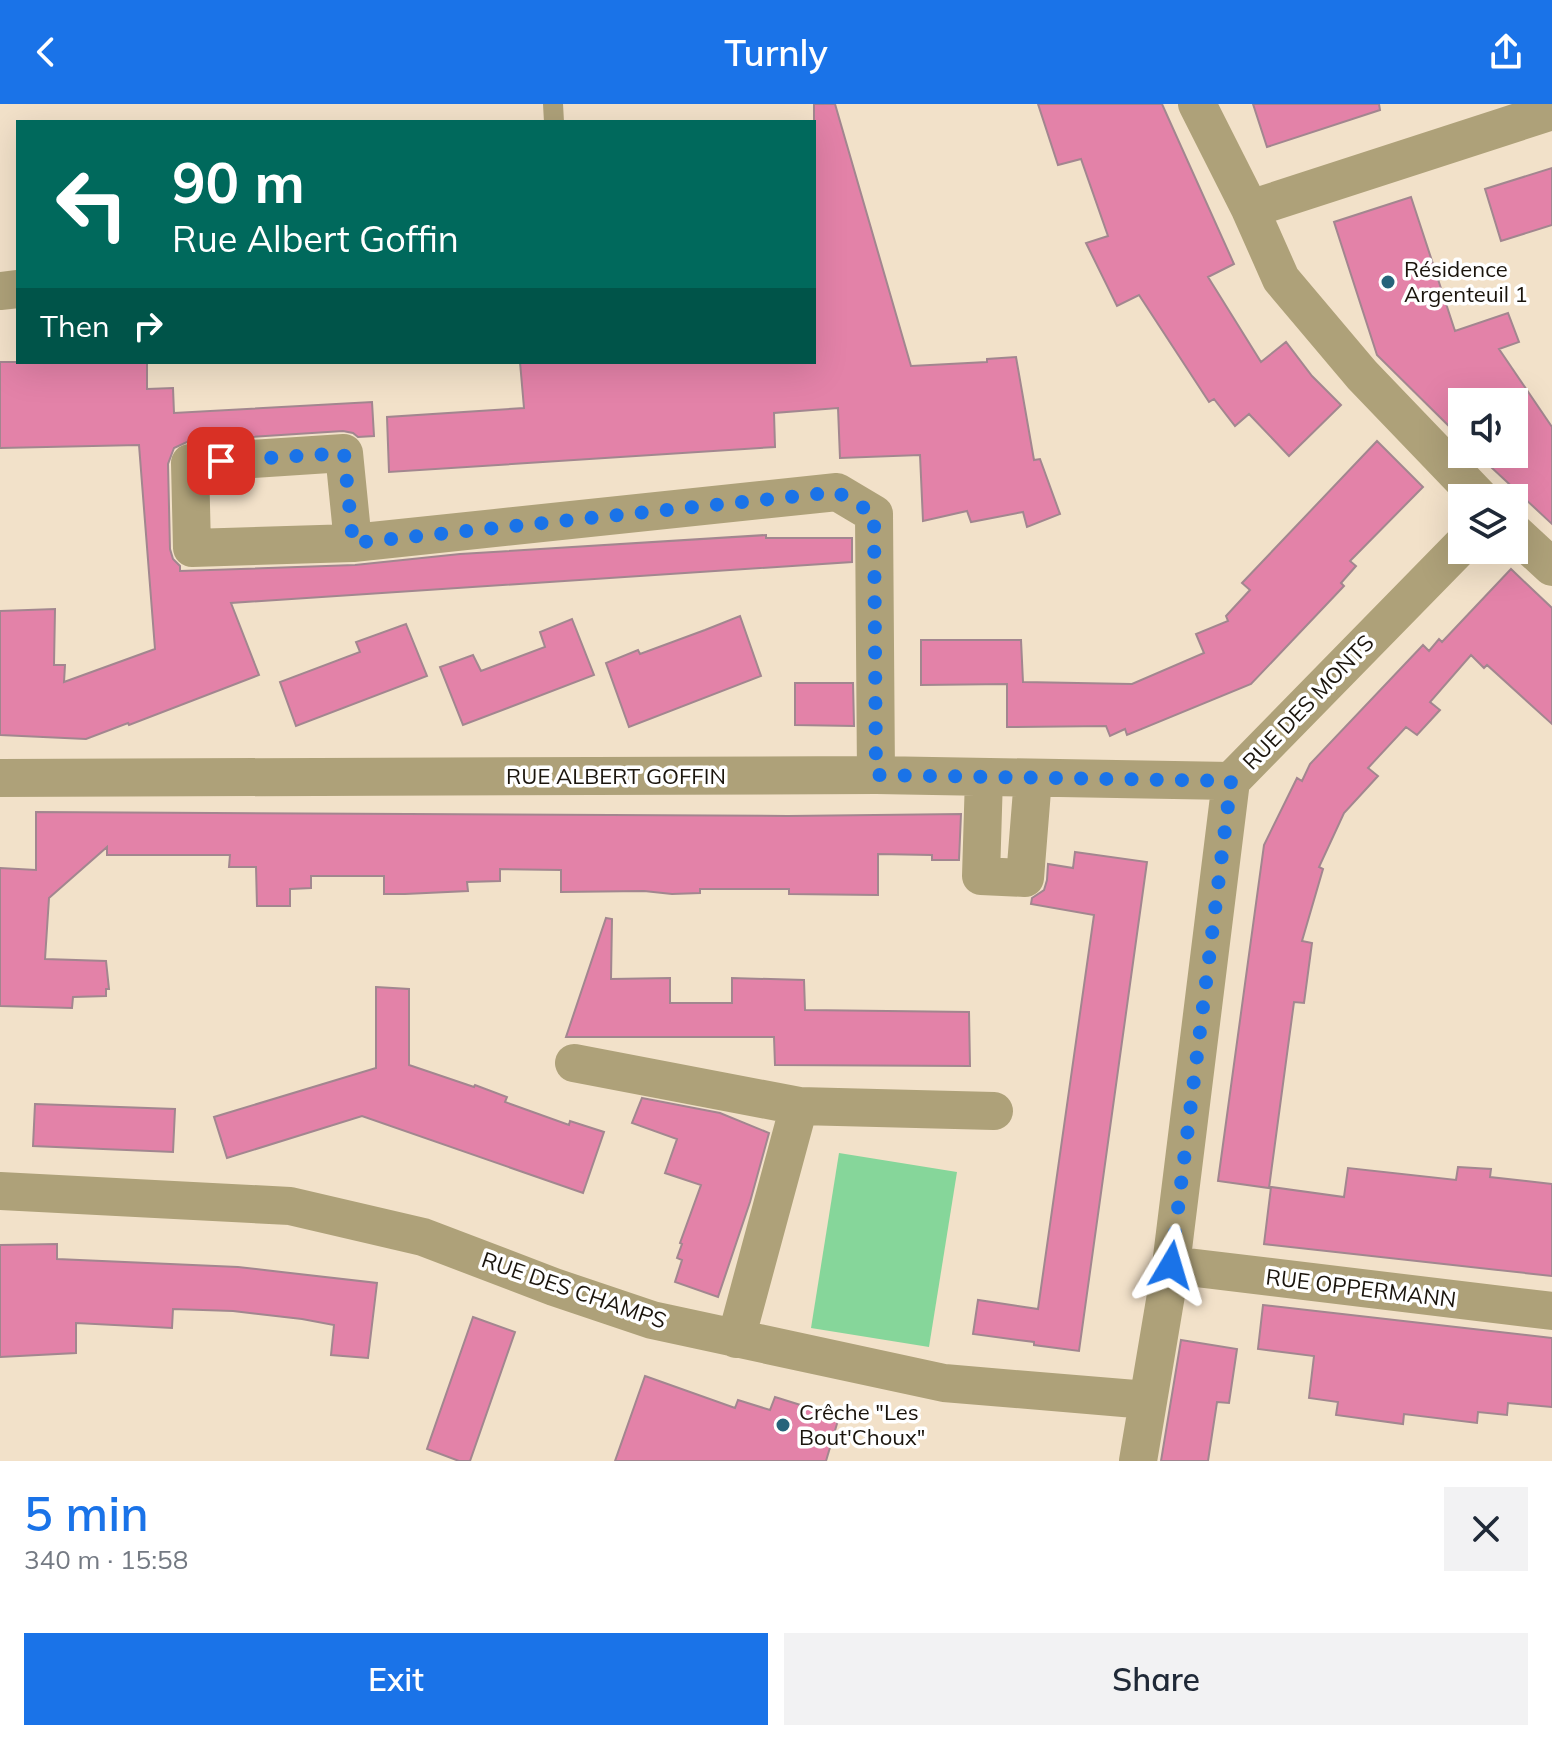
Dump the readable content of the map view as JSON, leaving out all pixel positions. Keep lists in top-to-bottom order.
{
  "streets": {
    "street": [
      "RUE DES MONTS",
      "RUE ALBERT GOFFIN",
      "RUE OPPERMANN",
      "RUE DES CHAMPS"
    ]
  },
  "crossings": [
    ["RUE DES MONTS", "RUE ALBERT GOFFIN"],
    ["RUE DES MONTS", "RUE OPPERMANN"],
    ["RUE DES MONTS", "RUE DES CHAMPS"]
  ],
  "places": ["Résidence Argenteuil 1", "Crêche \"Les Bout'Choux\""],
  "page": {
    "header": "Turnly",
    "turn": ["90 m", "Rue Albert Goffin"],
    "then": "Then",
    "heading": ["5 min", "340 m · 15:58"],
    "buttons": ["Exit", "Share"]
  }
}
